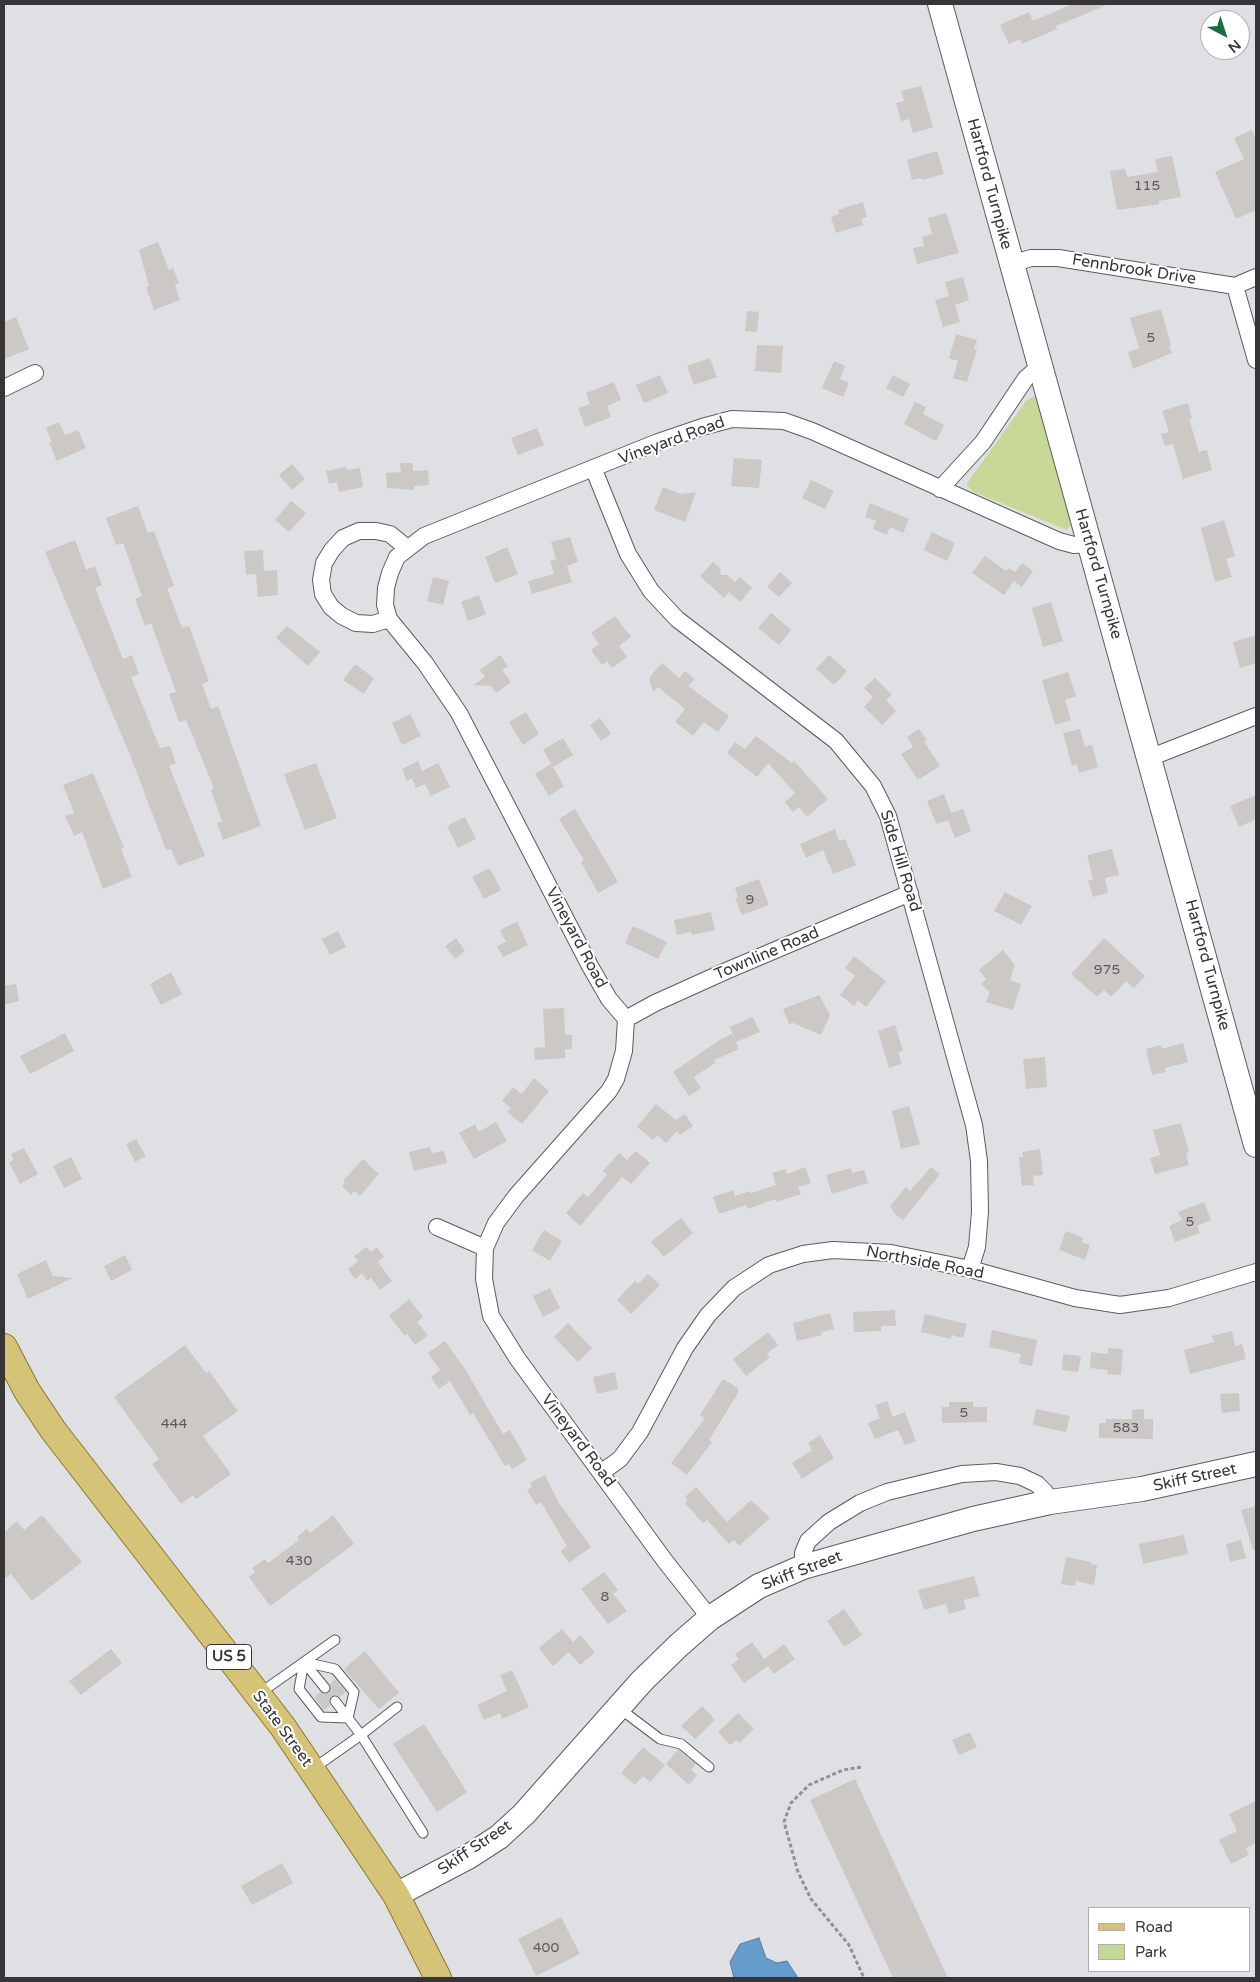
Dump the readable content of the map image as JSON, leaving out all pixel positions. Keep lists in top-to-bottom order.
{
  "streets": {
    "main road": [
      "Hartford Turnpike",
      "Skiff Street",
      "US 5",
      "State Street"
    ],
    "street": [
      "Fennbrook Drive",
      "Vineyard Road",
      "Side Hill Road",
      "Townline Road",
      "Northside Road"
    ]
  },
  "crossings": [
    ["Hartford Turnpike", "Fennbrook Drive"],
    ["Hartford Turnpike", "Vineyard Road"],
    ["Vineyard Road", "Side Hill Road"],
    ["Vineyard Road", "Townline Road"],
    ["Vineyard Road", "Northside Road"],
    ["Vineyard Road", "Skiff Street"],
    ["Side Hill Road", "Townline Road"],
    ["Side Hill Road", "Northside Road"],
    ["Skiff Street", "State Street"]
  ],
  "house_numbers": [
    "115",
    "5",
    "9",
    "975",
    "5",
    "5",
    "444",
    "583",
    "430",
    "8",
    "400"
  ],
  "legend": ["Road", "Park"],
  "north": "bottom right"
}
